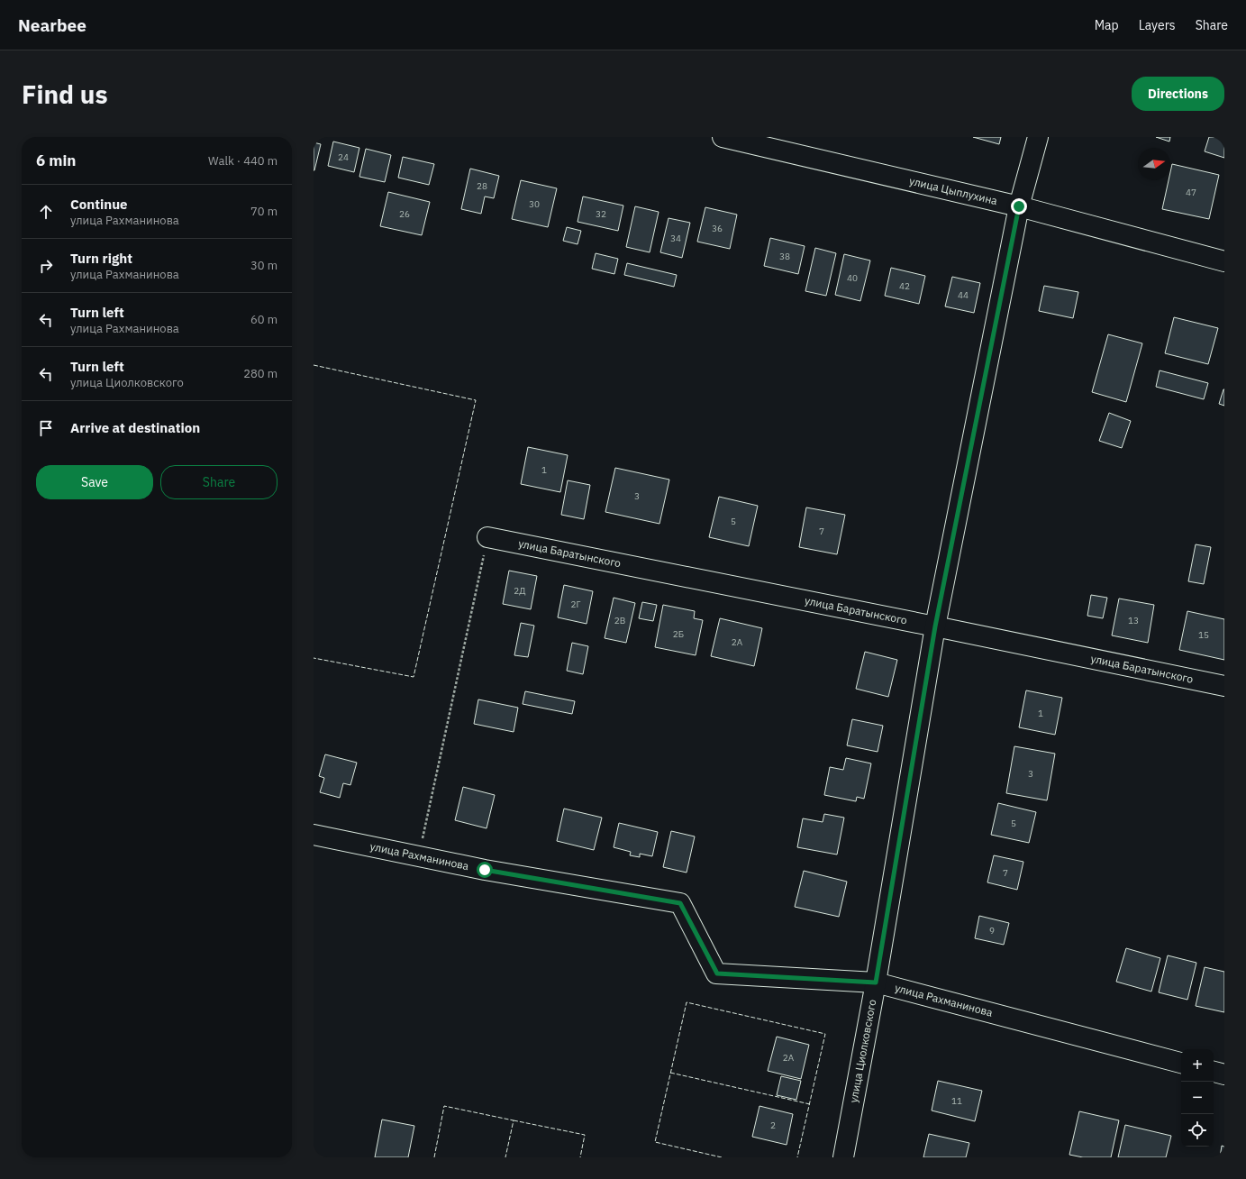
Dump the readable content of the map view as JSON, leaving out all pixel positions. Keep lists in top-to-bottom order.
{
  "streets": {
    "street": [
      "улица Цыплухина",
      "улица Баратынского",
      "улица Рахманинова",
      "улица Циолковского"
    ]
  },
  "crossings": [
    ["улица Цыплухина", "улица Циолковского"],
    ["улица Баратынского", "улица Циолковского"],
    ["улица Рахманинова", "улица Циолковского"]
  ],
  "house_numbers": [
    "24",
    "28",
    "47",
    "30",
    "26",
    "32",
    "36",
    "34",
    "38",
    "40",
    "42",
    "44",
    "1",
    "3",
    "5",
    "7",
    "2Д",
    "2Г",
    "2В",
    "13",
    "2Б",
    "15",
    "2А",
    "1",
    "3",
    "5",
    "7",
    "9",
    "2А",
    "11",
    "2"
  ],
  "north": "right",
  "page": {
    "header": "Nearbee",
    "nav": ["Map", "Layers", "Share"],
    "buttons": [
      "Directions",
      ["Save", "Share"]
    ],
    "title": "Find us",
    "heading": ["6 min", "Walk · 440 m"],
    "list": [
      ["Continue", "улица Рахманинова", "70 m"],
      ["Turn right", "улица Рахманинова", "30 m"],
      ["Turn left", "улица Рахманинова", "60 m"],
      ["Turn left", "улица Циолковского", "280 m"],
      "Arrive at destination"
    ],
    "map_buttons": ["+", "−"]
  }
}
